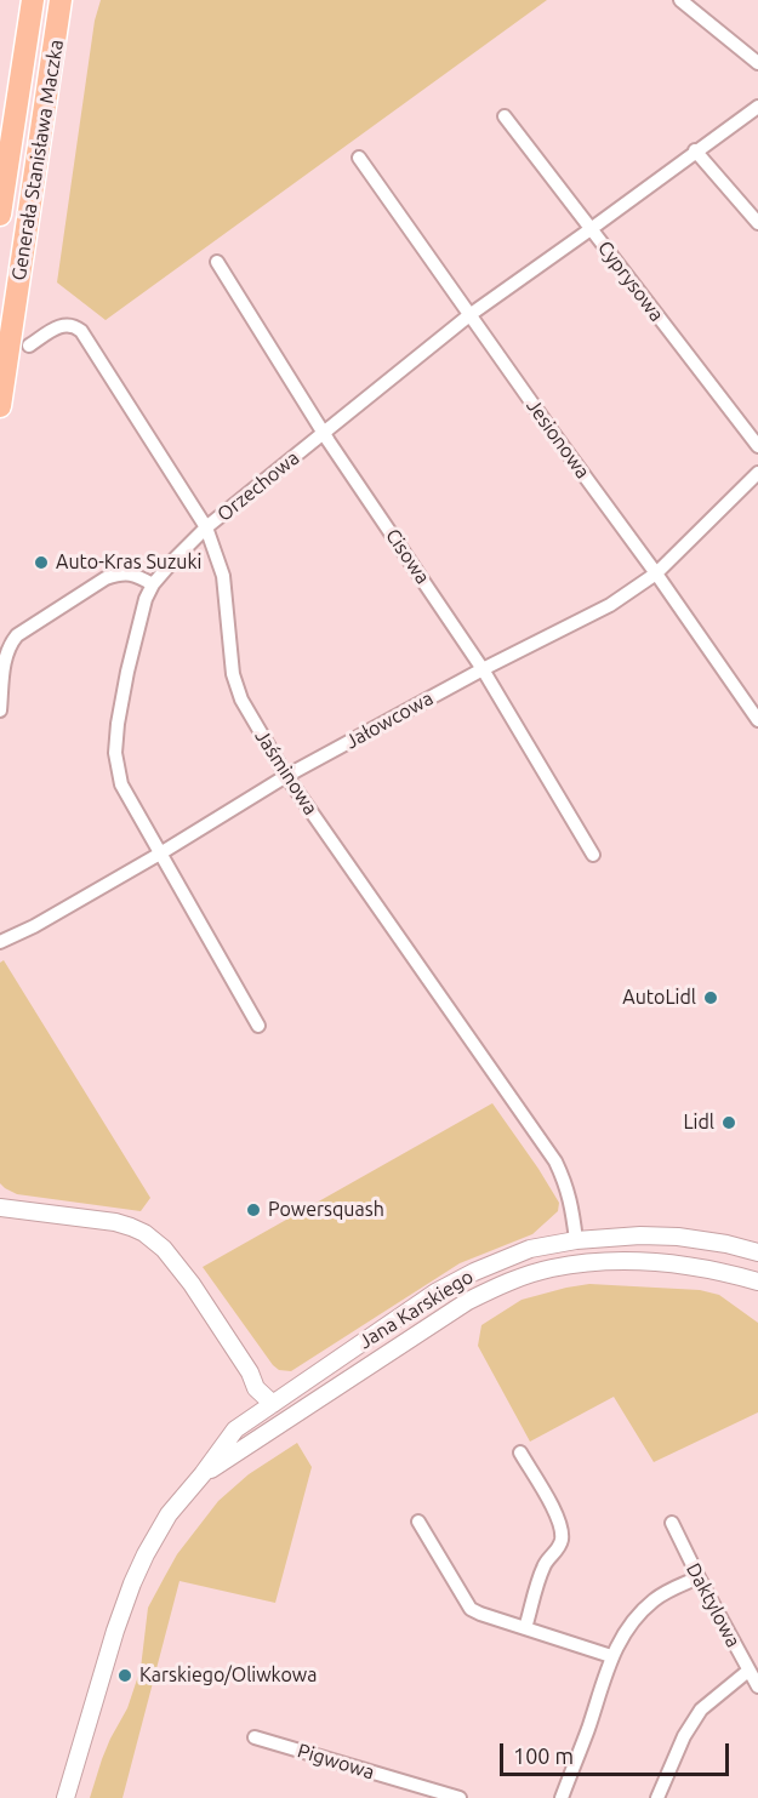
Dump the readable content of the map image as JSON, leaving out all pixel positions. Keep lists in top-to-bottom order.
{
  "streets": {
    "highway": ["Generała Stanisława Maczka"],
    "street": [
      "Cyprysowa",
      "Jesionowa",
      "Orzechowa",
      "Cisowa",
      "Jałowcowa",
      "Jaśminowa",
      "Jana Karskiego",
      "Daktylowa",
      "Pigwowa"
    ]
  },
  "crossings": [
    ["Cyprysowa", "Orzechowa"],
    ["Jesionowa", "Orzechowa"],
    ["Jesionowa", "Jałowcowa"],
    ["Orzechowa", "Cisowa"],
    ["Orzechowa", "Jałowcowa"],
    ["Orzechowa", "Jaśminowa"],
    ["Cisowa", "Jałowcowa"],
    ["Jałowcowa", "Jaśminowa"],
    ["Jaśminowa", "Jana Karskiego"]
  ],
  "places": [
    "Auto-Kras Suzuki",
    "AutoLidl",
    "Lidl",
    "Powersquash",
    "Karskiego/Oliwkowa"
  ],
  "scale_bar": "100 m"
}
